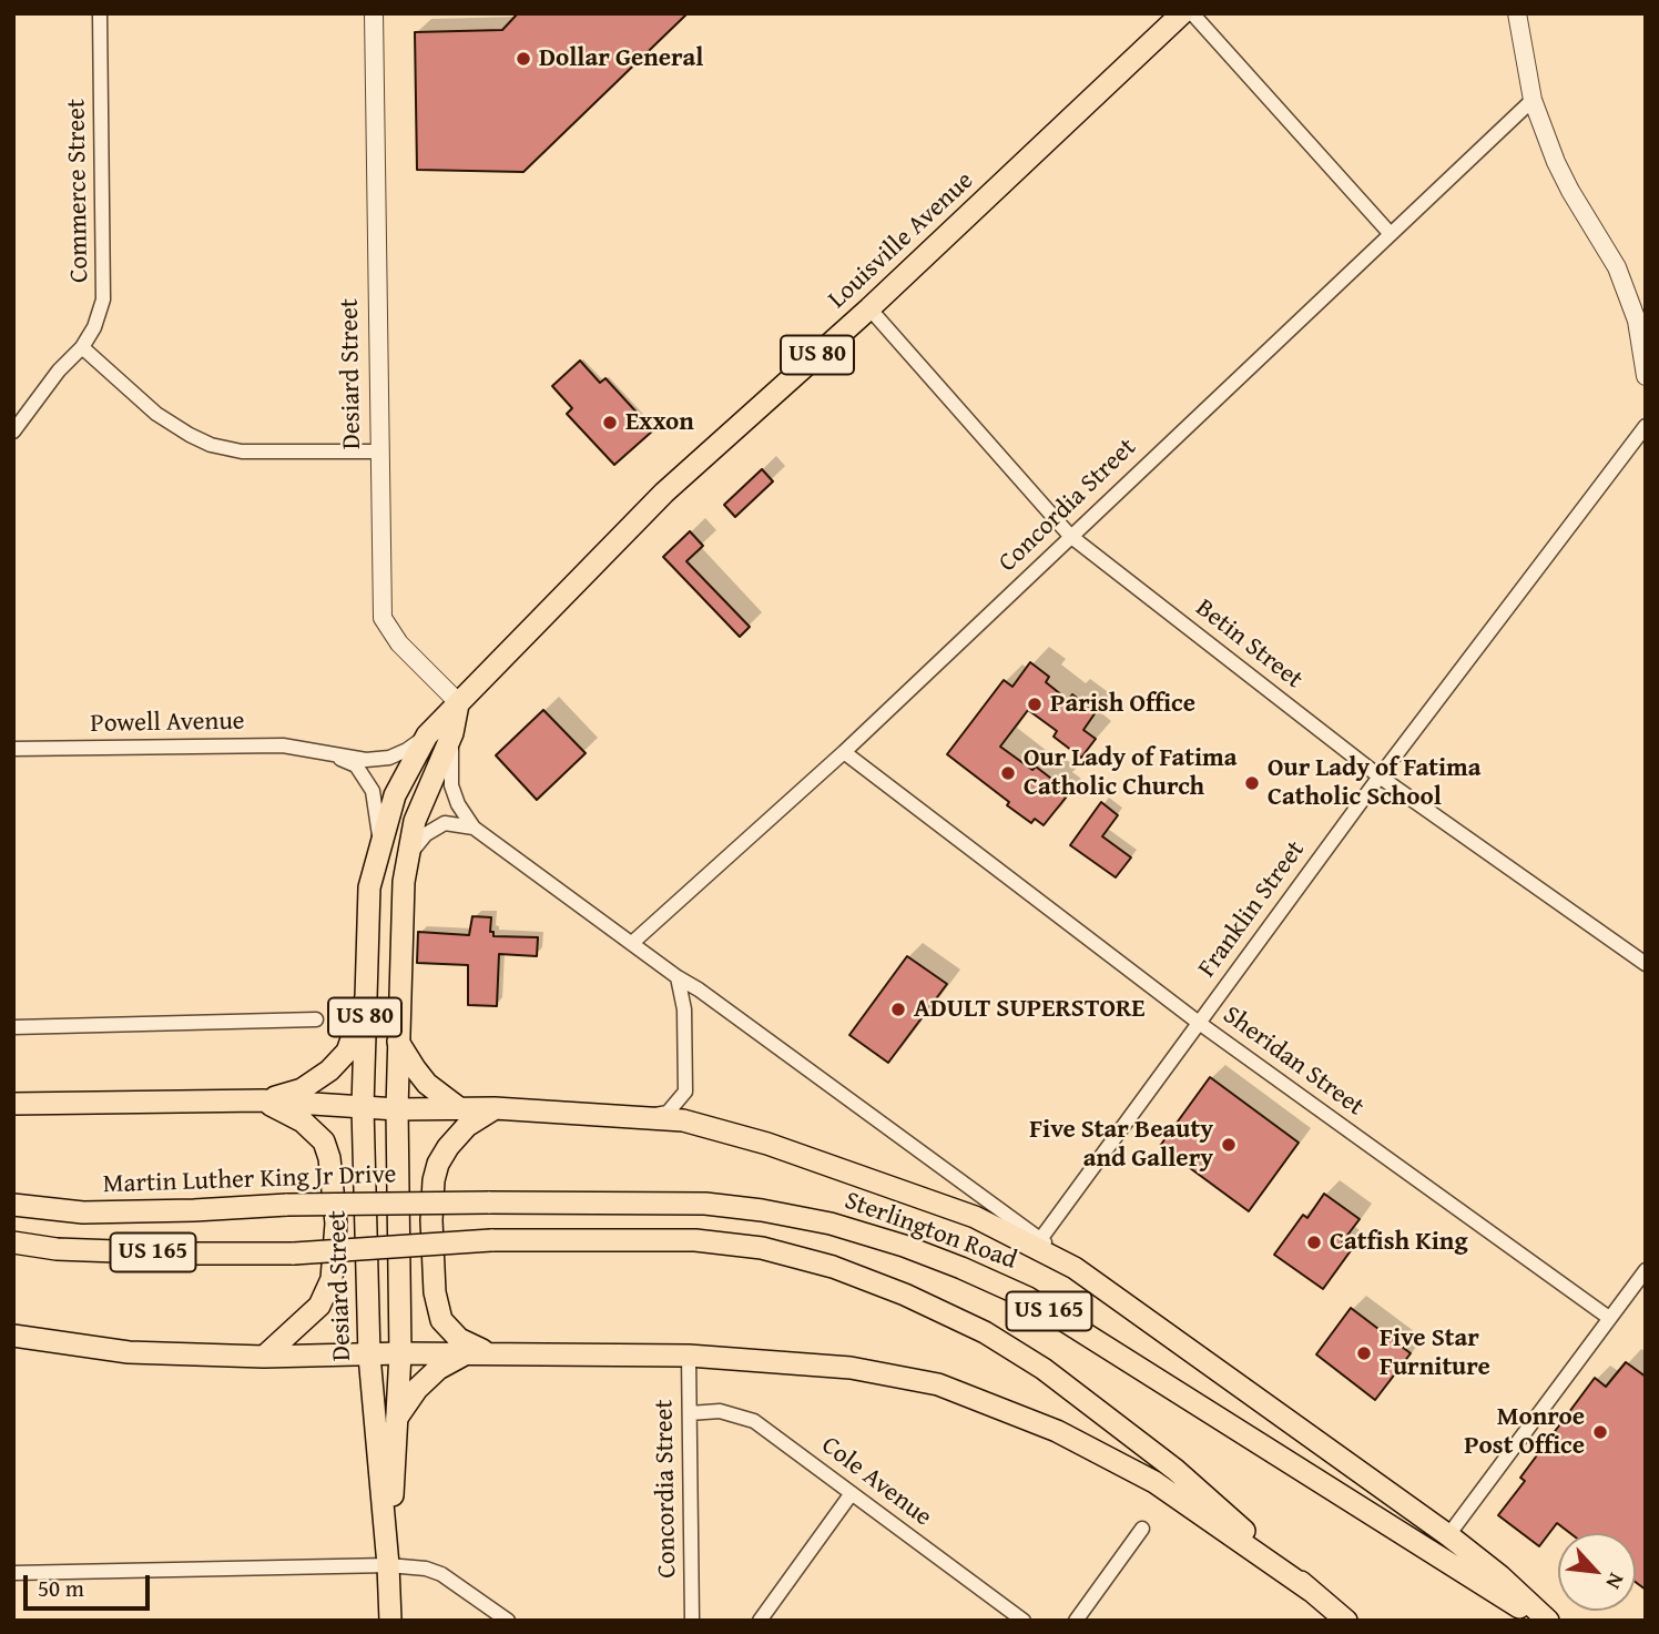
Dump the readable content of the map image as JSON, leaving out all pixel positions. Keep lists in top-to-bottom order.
{
  "streets": {
    "main road": [
      "Louisville Avenue",
      "US 80",
      "Desiard Street",
      "Martin Luther King Jr Drive",
      "Sterlington Road",
      "US 165"
    ],
    "street": [
      "Commerce Street",
      "Concordia Street",
      "Betin Street",
      "Powell Avenue",
      "Franklin Street",
      "Sheridan Street",
      "Cole Avenue"
    ]
  },
  "crossings": [
    ["Louisville Avenue", "Desiard Street"],
    ["Louisville Avenue", "Betin Street"],
    ["Desiard Street", "Powell Avenue"],
    ["Desiard Street", "Sterlington Road"],
    ["Concordia Street", "Betin Street"],
    ["Concordia Street", "Sheridan Street"],
    ["Concordia Street", "Sterlington Road"],
    ["Concordia Street", "Cole Avenue"],
    ["Betin Street", "Franklin Street"],
    ["Franklin Street", "Sheridan Street"],
    ["Franklin Street", "Sterlington Road"],
    ["Martin Luther King Jr Drive", "Sterlington Road"]
  ],
  "places": [
    "Dollar General",
    "Exxon",
    "Parish Office",
    "Our Lady of Fatima Catholic Church",
    "Our Lady of Fatima Catholic School",
    "ADULT SUPERSTORE",
    "Five Star Beauty and Gallery",
    "Catfish King",
    "Five Star Furniture",
    "Monroe Post Office"
  ],
  "scale_bar": "50 m",
  "north": "bottom right"
}
